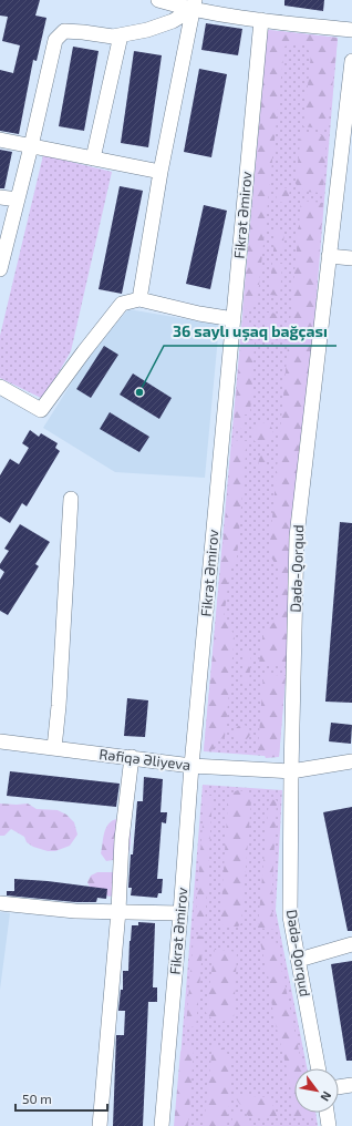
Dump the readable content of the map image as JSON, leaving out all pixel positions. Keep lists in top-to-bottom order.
{
  "streets": {
    "street": ["Fikrət Əmirov", "Dədə-Qorqud", "Rəfiqə Əliyeva"]
  },
  "crossings": [
    ["Fikrət Əmirov", "Rəfiqə Əliyeva"],
    ["Dədə-Qorqud", "Rəfiqə Əliyeva"]
  ],
  "places": ["36 saylı uşaq bağçası"],
  "scale_bar": "50 m",
  "north": "bottom right"
}
